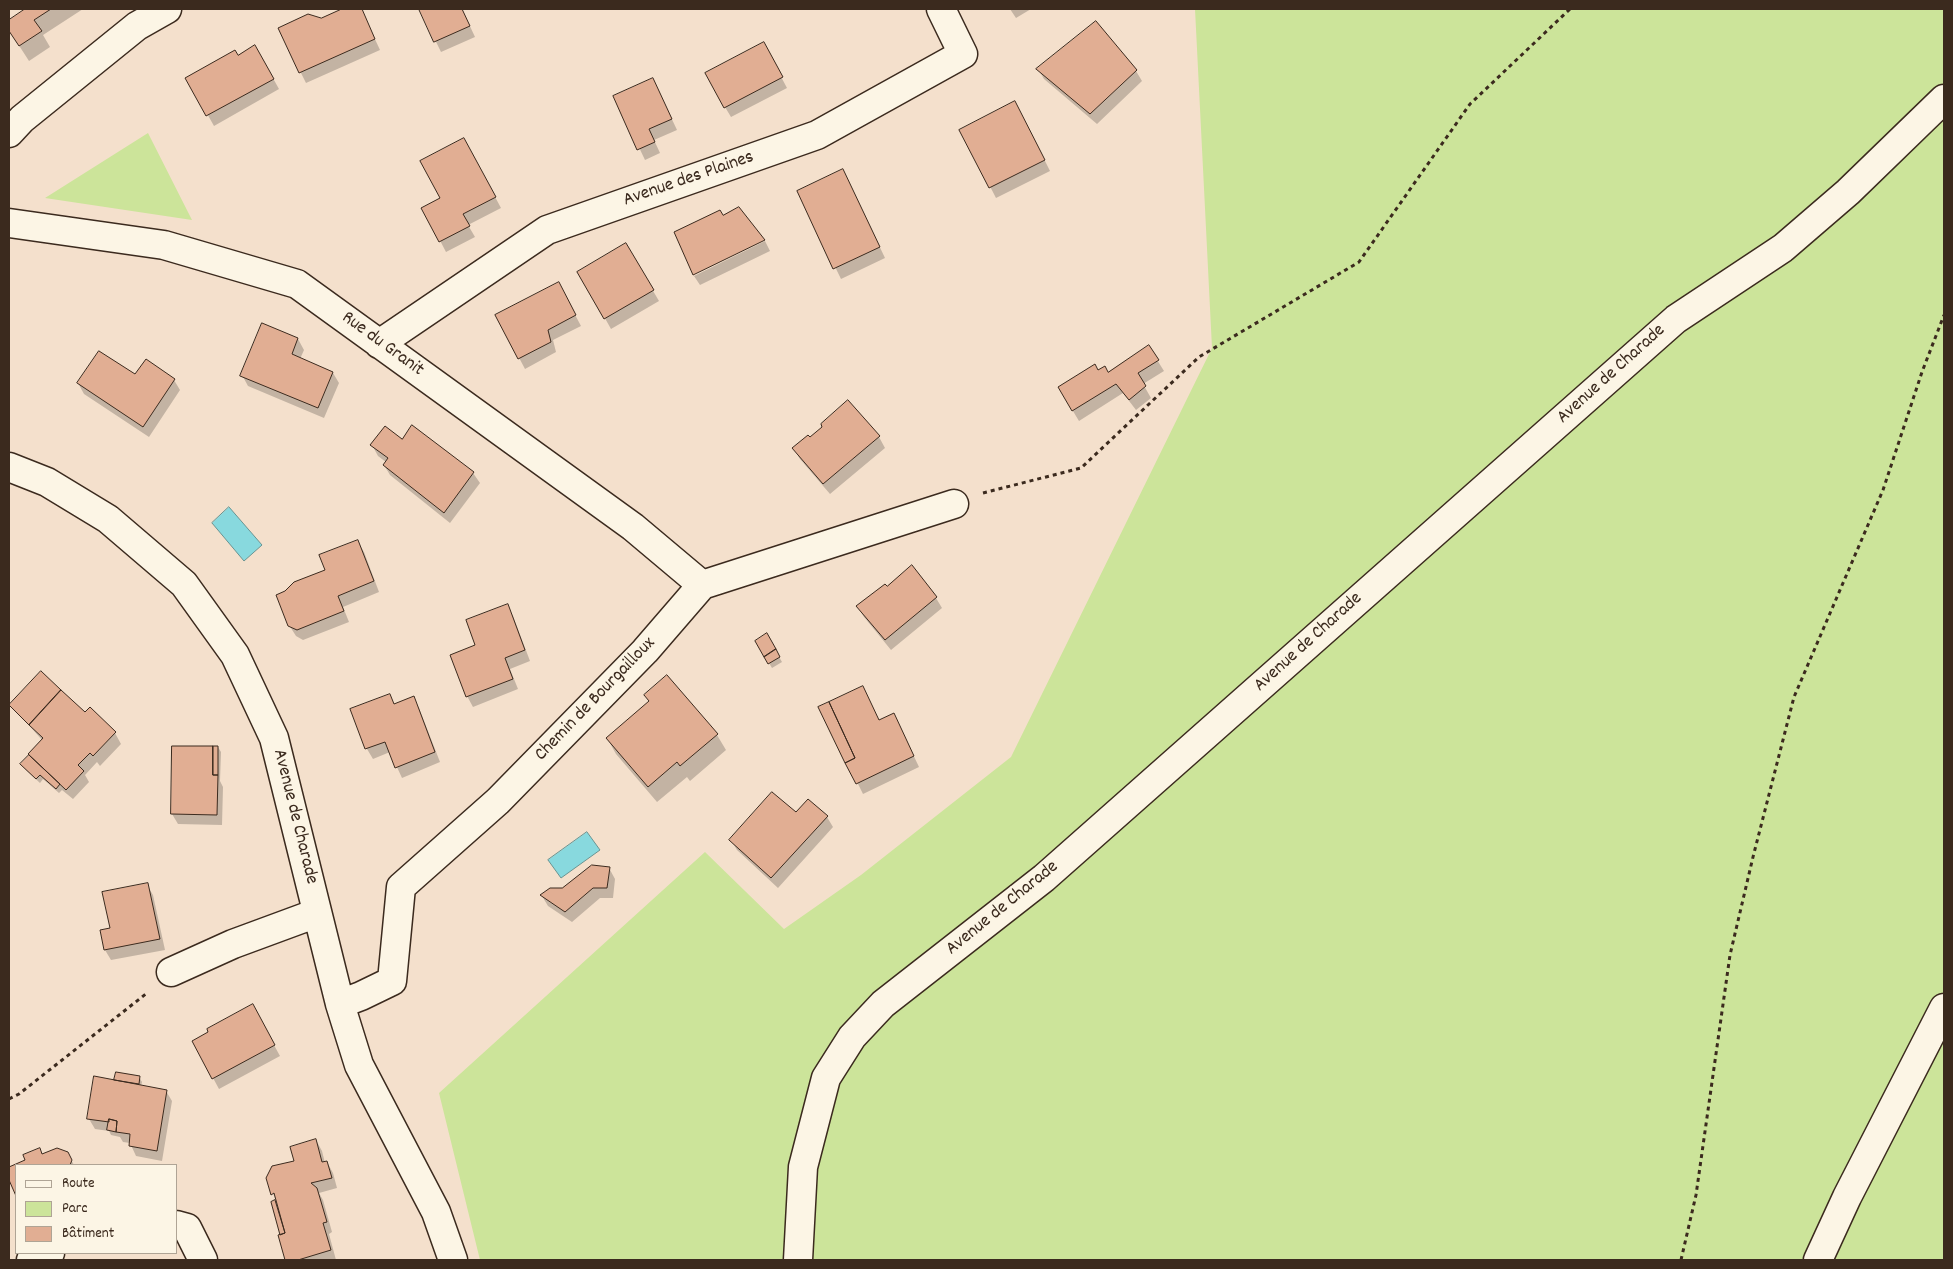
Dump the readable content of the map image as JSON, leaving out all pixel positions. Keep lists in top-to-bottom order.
{
  "streets": {
    "street": [
      "Avenue des Plaines",
      "Rue du Granit",
      "Avenue de Charade",
      "Chemin de Bourgailloux"
    ]
  },
  "crossings": [
    ["Avenue des Plaines", "Rue du Granit"],
    ["Rue du Granit", "Chemin de Bourgailloux"],
    ["Avenue de Charade", "Chemin de Bourgailloux"]
  ],
  "legend": ["Route", "Parc", "Bâtiment"]
}
